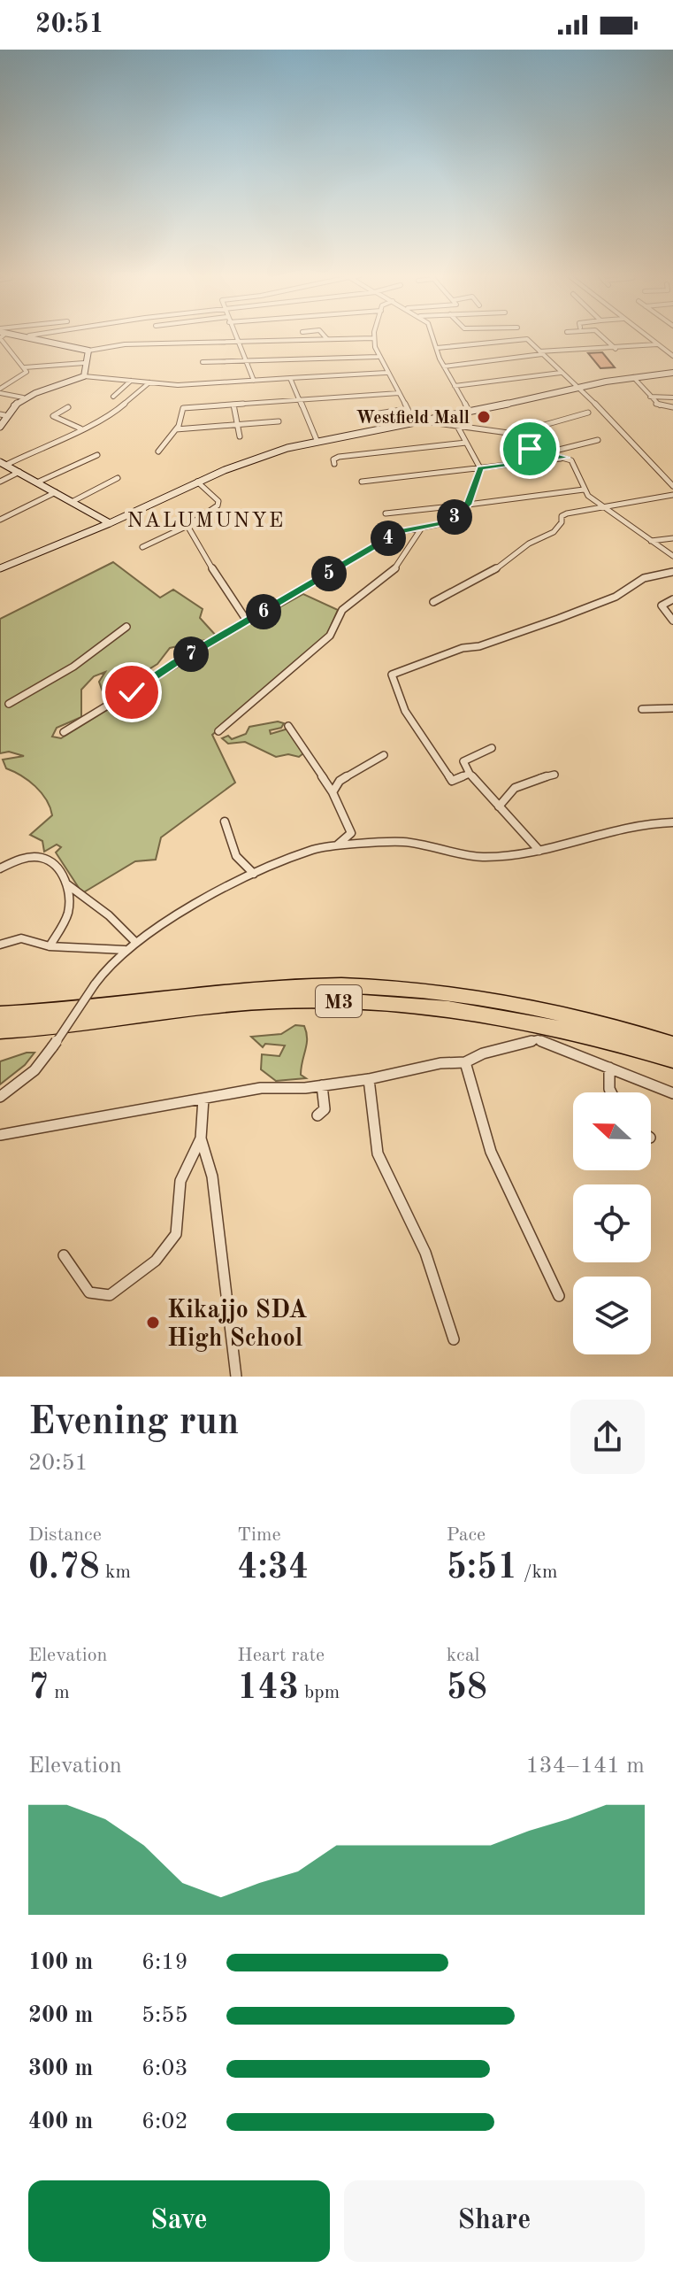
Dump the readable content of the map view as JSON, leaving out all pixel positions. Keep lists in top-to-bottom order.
{
  "streets": {
    "highway": ["M3"]
  },
  "districts": ["NALUMUNYE"],
  "places": ["Westfield Mall", "Kikajjo SDA High School"],
  "north": "left",
  "page": {
    "status": "20:51",
    "pins": [
      "3",
      "4",
      "5",
      "6",
      "7"
    ],
    "heading": ["Evening run", "20:51"],
    "stats": [
      ["Distance", "0.78 km"],
      ["Time", "4:34"],
      ["Pace", "5:51 /km"],
      ["Elevation", "7 m"],
      ["Heart rate", "143 bpm"],
      ["kcal", "58"]
    ],
    "chart": ["Elevation", "134–141 m"],
    "list": [
      {
        "name": "100 m",
        "note": "6:19"
      },
      {
        "name": "200 m",
        "note": "5:55"
      },
      {
        "name": "300 m",
        "note": "6:03"
      },
      {
        "name": "400 m",
        "note": "6:02"
      }
    ],
    "buttons": ["Save", "Share"]
  }
}
